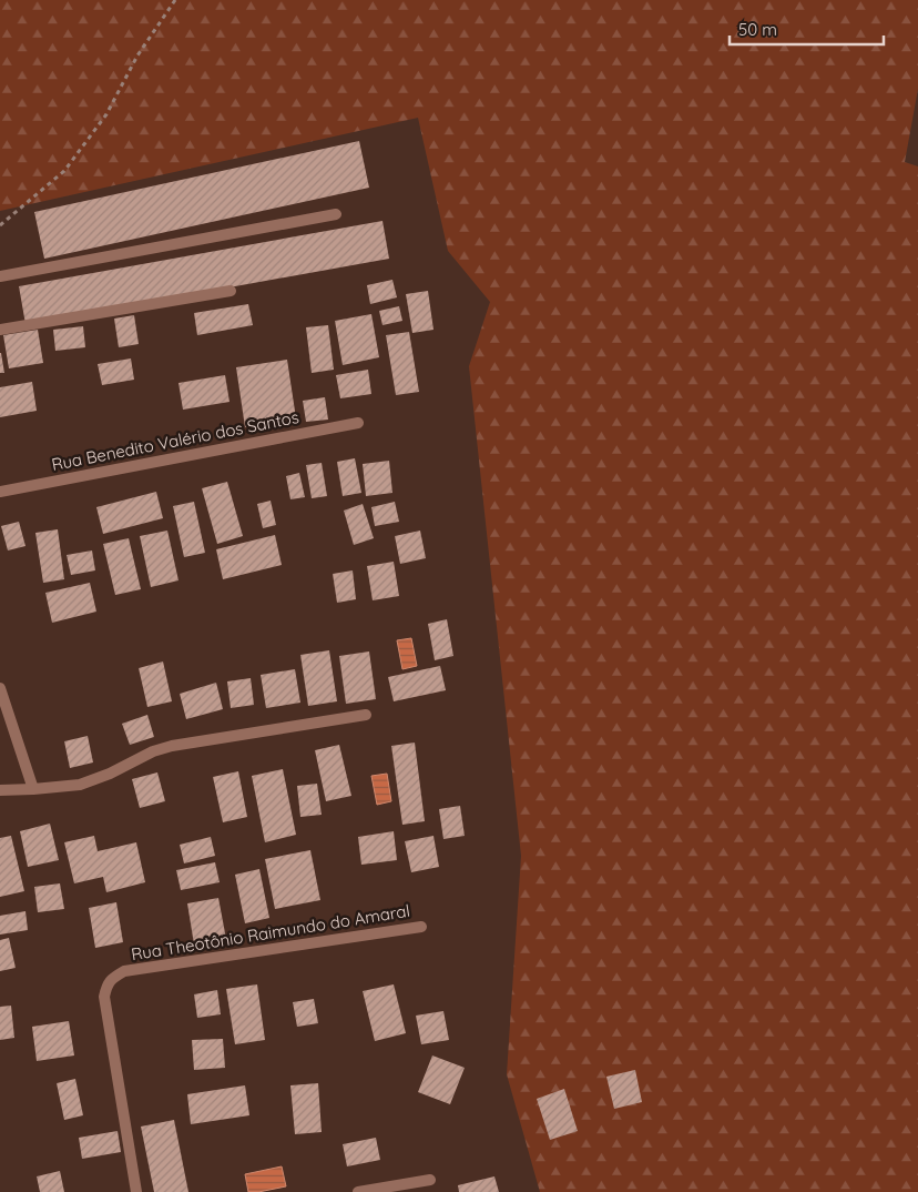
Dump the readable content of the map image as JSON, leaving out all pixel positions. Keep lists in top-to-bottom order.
{
  "streets": {
    "street": ["Rua Benedito Valério dos Santos", "Rua Theotônio Raimundo do Amaral"]
  },
  "scale_bar": "50 m"
}
